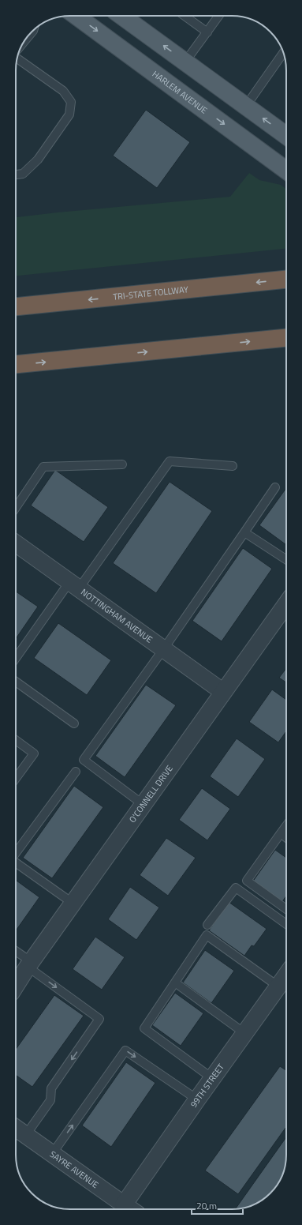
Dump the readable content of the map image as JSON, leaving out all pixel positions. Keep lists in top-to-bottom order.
{
  "streets": {
    "highway": ["TRI-STATE TOLLWAY"],
    "main road": ["HARLEM AVENUE"],
    "street": [
      "NOTTINGHAM AVENUE",
      "O'CONNELL DRIVE",
      "99TH STREET",
      "SAYRE AVENUE"
    ]
  },
  "crossings": [
    ["NOTTINGHAM AVENUE", "O'CONNELL DRIVE"]
  ],
  "scale_bar": "20 m"
}
